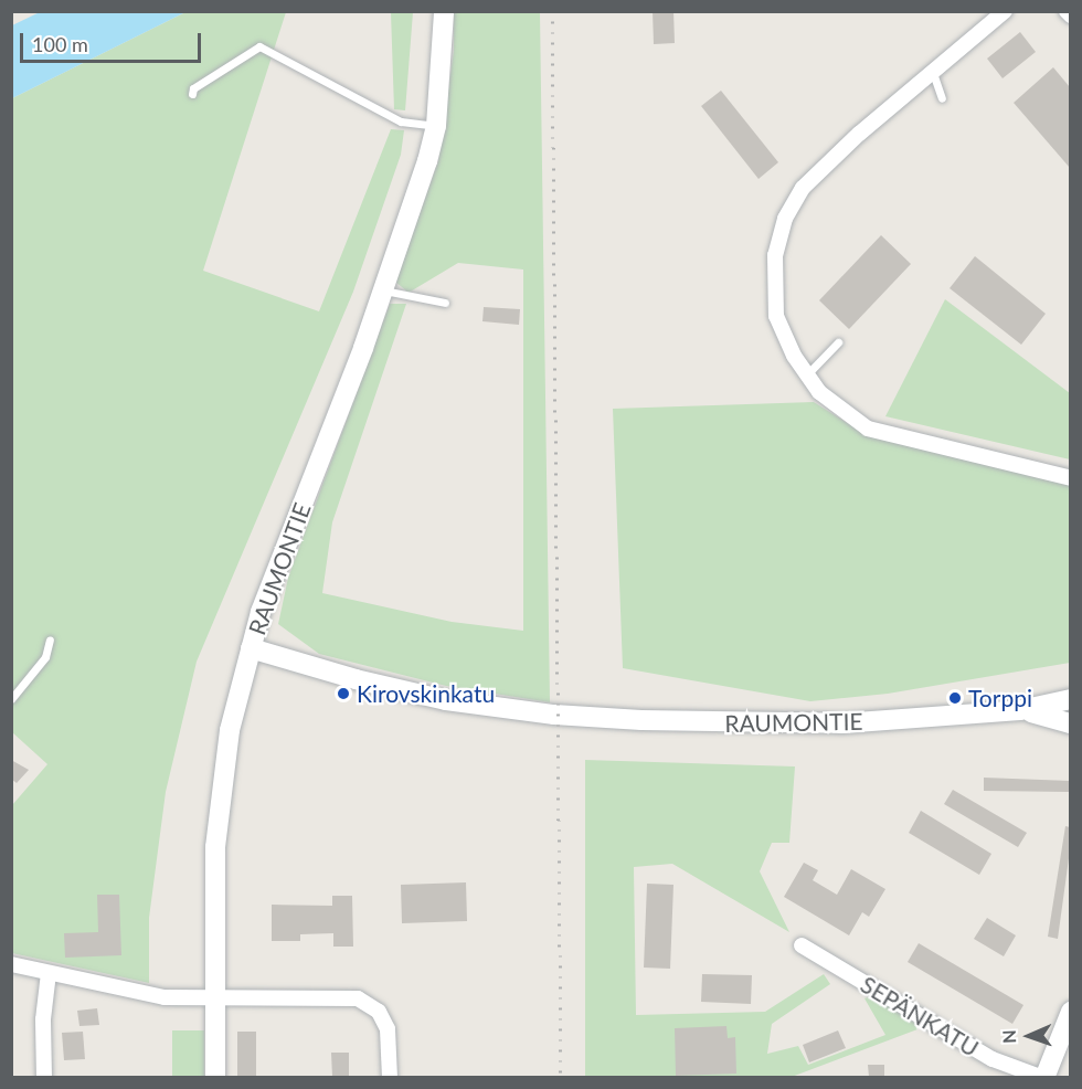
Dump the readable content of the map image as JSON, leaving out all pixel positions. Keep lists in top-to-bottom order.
{
  "streets": {
    "street": ["RAUMONTIE", "SEPÄNKATU"]
  },
  "places": ["Kirovskinkatu", "Torppi"],
  "scale_bar": "100 m",
  "north": "left"
}
